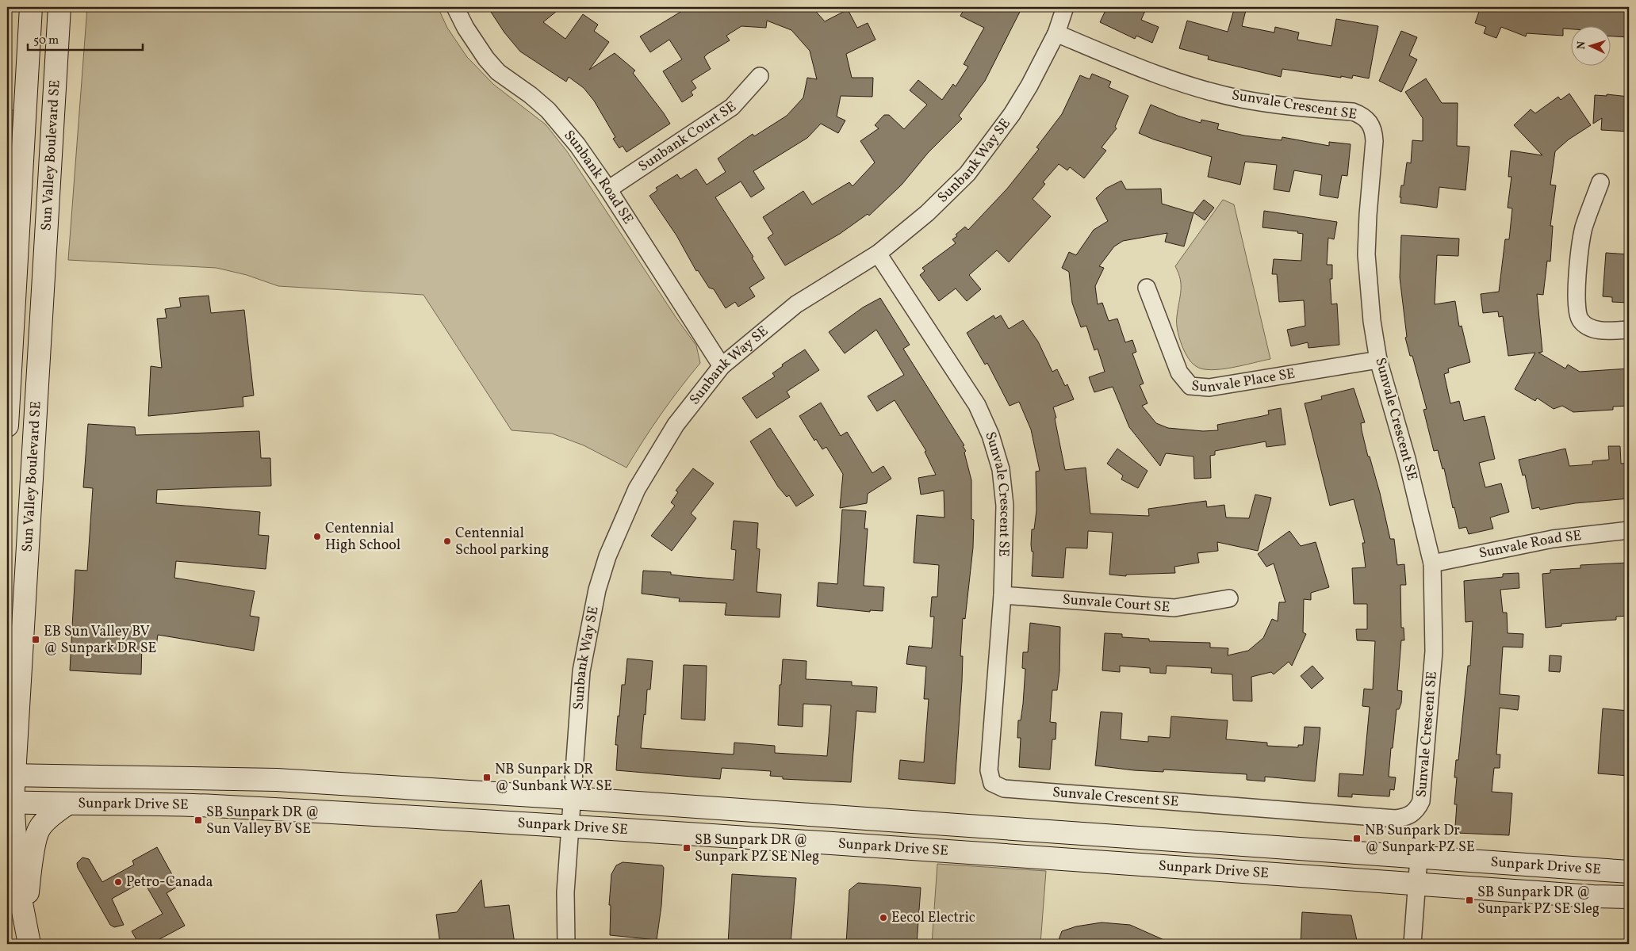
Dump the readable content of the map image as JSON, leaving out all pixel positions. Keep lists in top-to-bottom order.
{
  "streets": {
    "street": [
      "Sunvale Crescent SE",
      "Sunbank Court SE",
      "Sun Valley Boulevard SE",
      "Sunbank Way SE",
      "Sunbank Road SE",
      "Sunvale Place SE",
      "Sunvale Road SE",
      "Sunvale Court SE",
      "Sunpark Drive SE"
    ]
  },
  "crossings": [
    ["Sunvale Crescent SE", "Sunbank Way SE"],
    ["Sunvale Crescent SE", "Sunvale Place SE"],
    ["Sunvale Crescent SE", "Sunvale Road SE"],
    ["Sunvale Crescent SE", "Sunvale Court SE"],
    ["Sunbank Court SE", "Sunbank Road SE"],
    ["Sun Valley Boulevard SE", "Sunpark Drive SE"],
    ["Sunbank Way SE", "Sunbank Road SE"],
    ["Sunbank Way SE", "Sunpark Drive SE"]
  ],
  "places": {
    "other": [
      "Centennial High School",
      "Centennial School parking",
      "Petro-Canada",
      "Eecol Electric"
    ],
    "transit": [
      "EB Sun Valley BV @ Sunpark DR SE",
      "NB Sunpark DR @ Sunbank WY SE",
      "SB Sunpark DR @ Sun Valley BV SE",
      "NB Sunpark Dr @ Sunpark PZ SE",
      "SB Sunpark DR @ Sunpark PZ SE Nleg",
      "SB Sunpark DR @ Sunpark PZ SE Sleg"
    ]
  },
  "scale_bar": "50 m",
  "north": "left"
}
